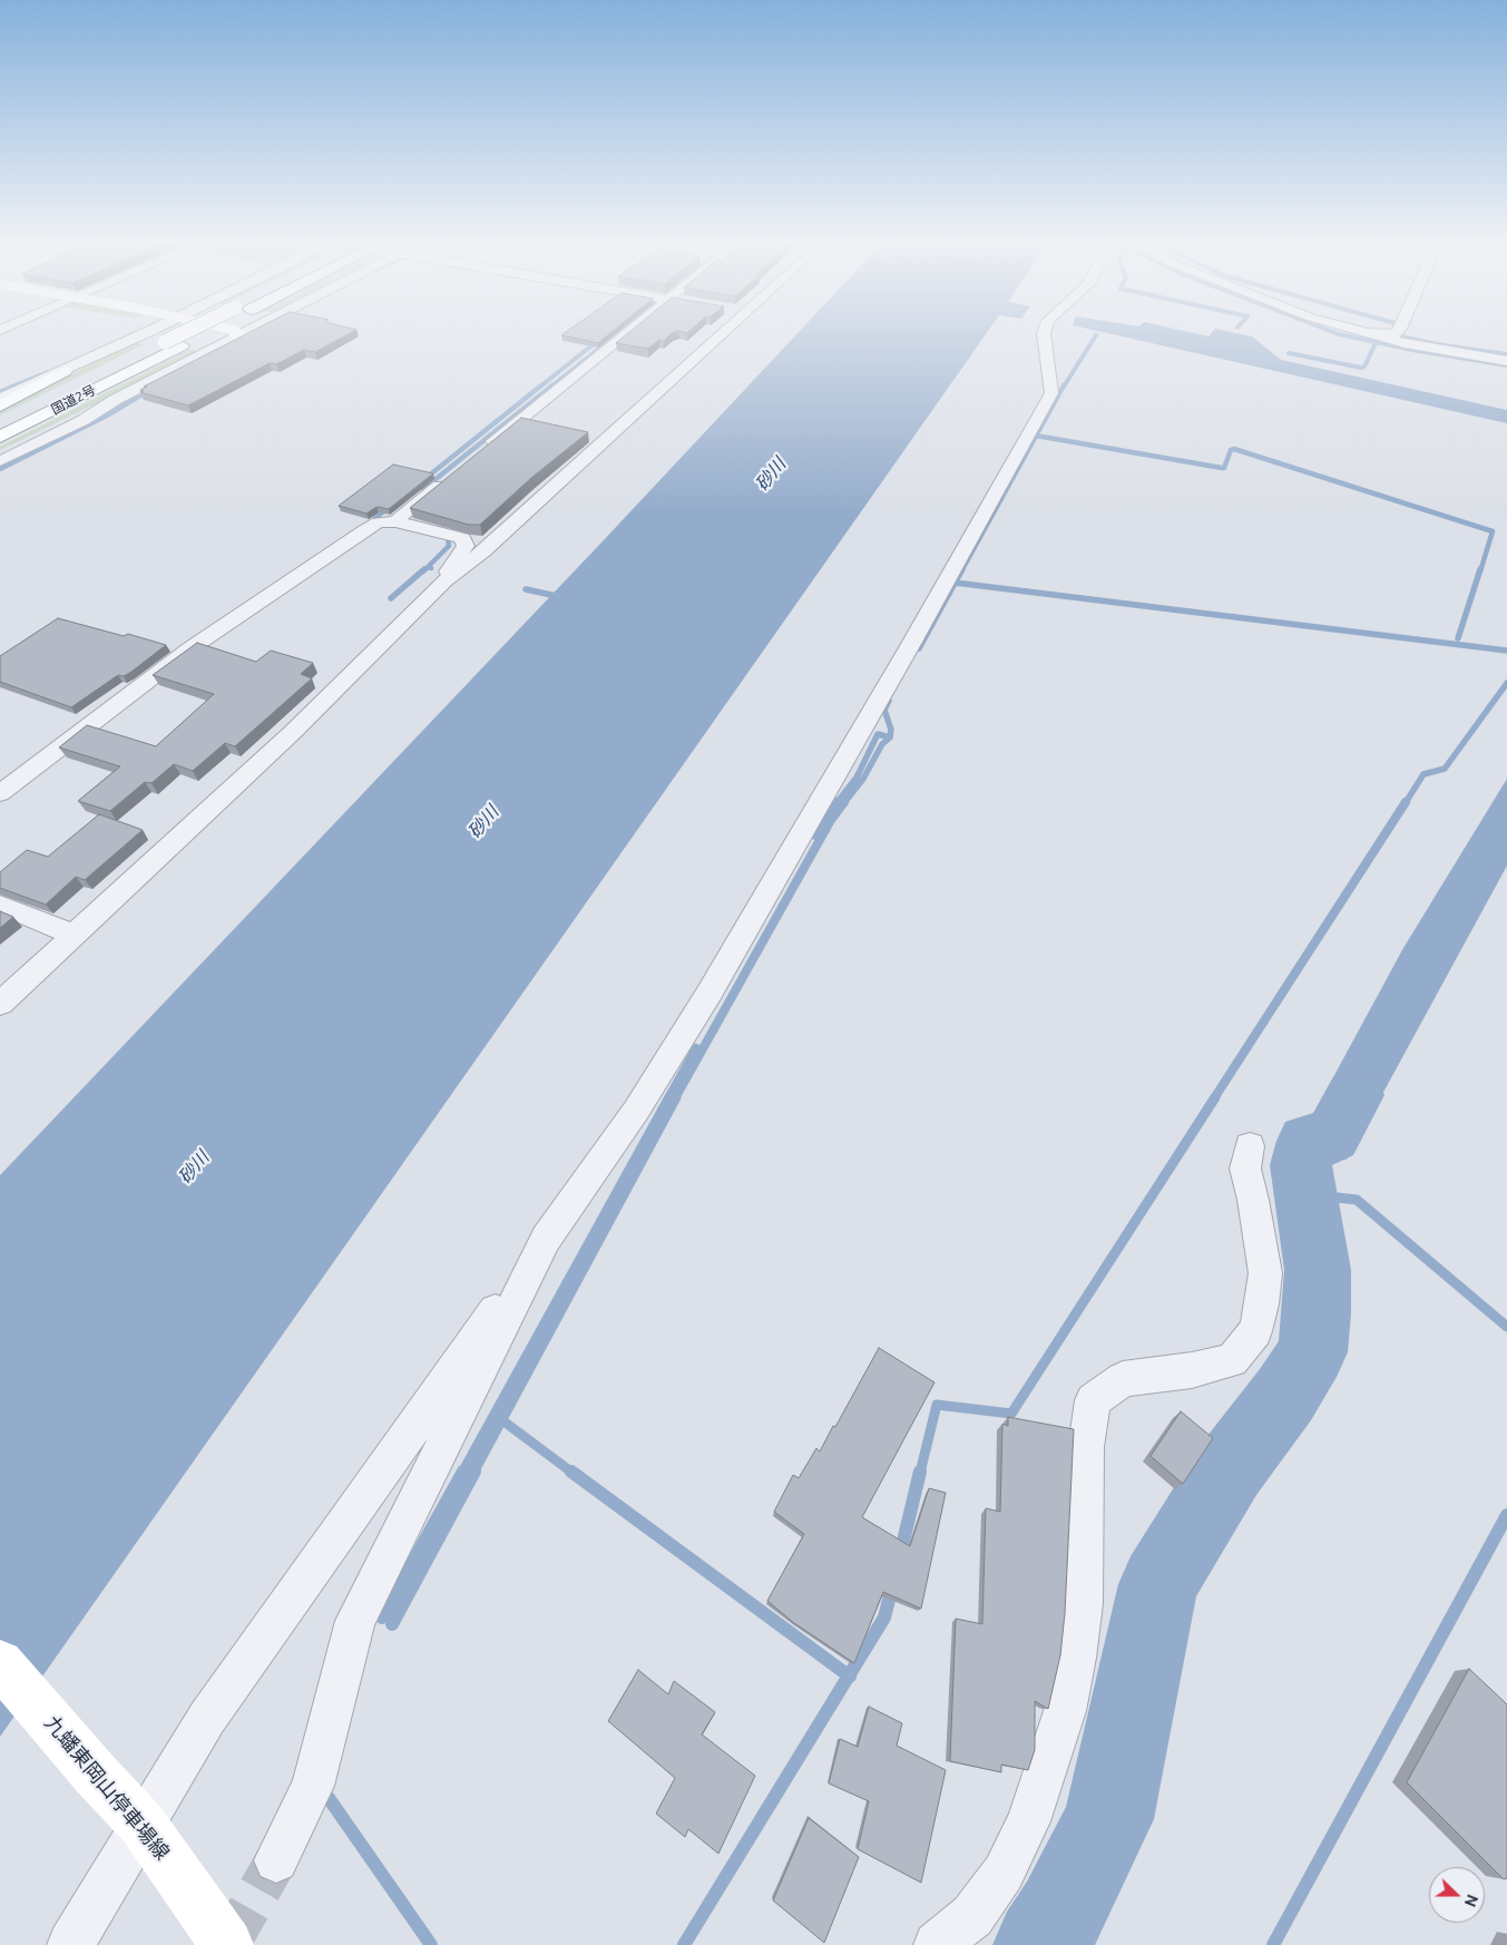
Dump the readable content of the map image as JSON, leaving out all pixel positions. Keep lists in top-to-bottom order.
{
  "streets": {
    "main road": ["国道2号", "九蟠東岡山停車場線"]
  },
  "water": ["砂川"],
  "north": "right"
}
